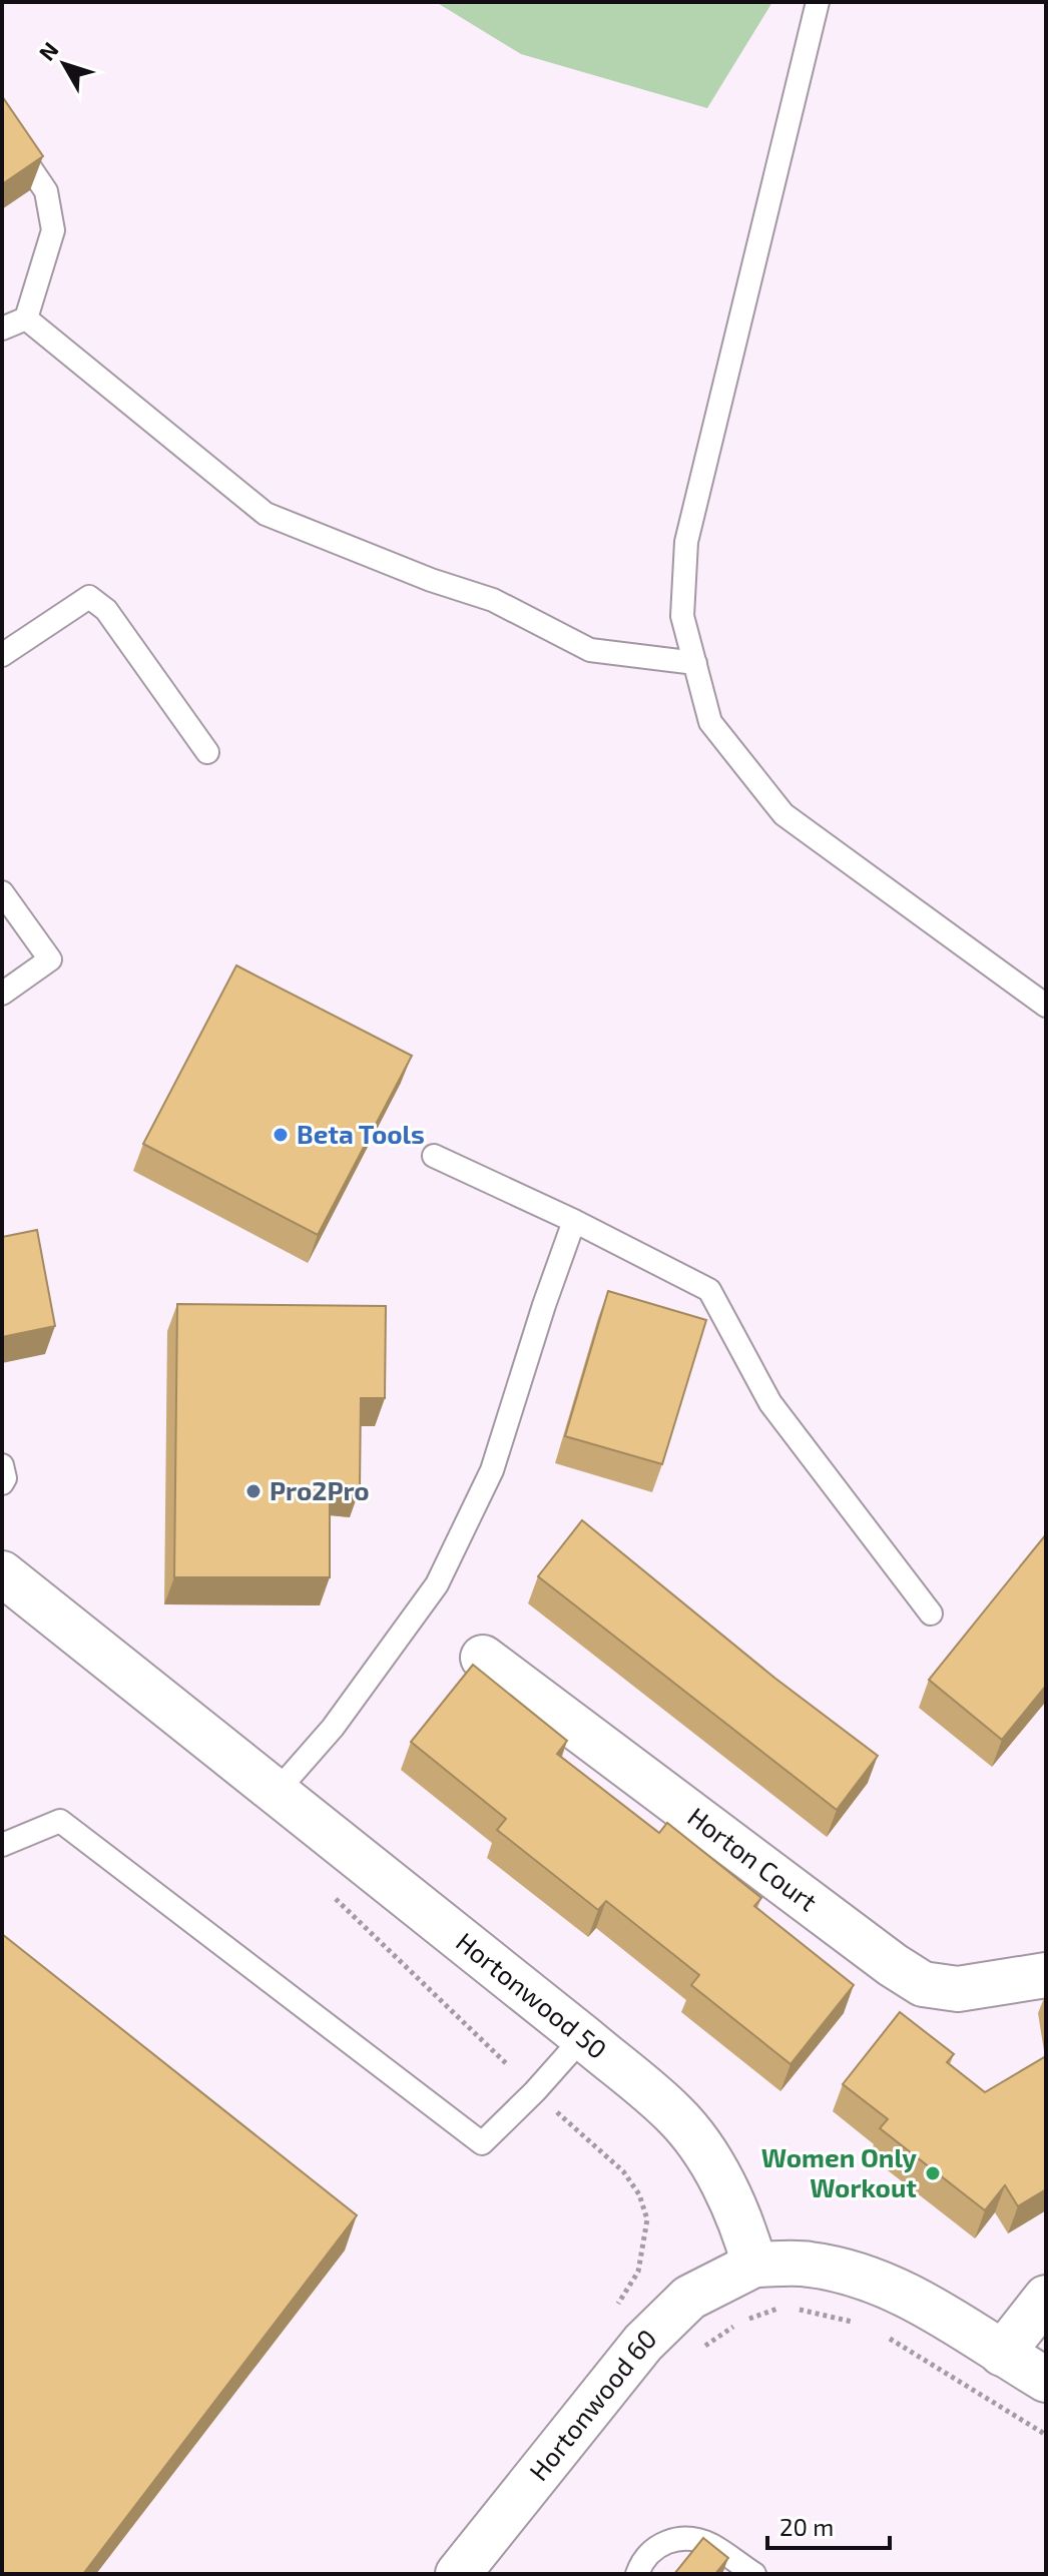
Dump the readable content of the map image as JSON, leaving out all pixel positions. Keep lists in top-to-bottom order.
{
  "streets": {
    "street": ["Horton Court", "Hortonwood 50", "Hortonwood 60"]
  },
  "crossings": [
    ["Hortonwood 50", "Hortonwood 60"]
  ],
  "places": ["Beta Tools", "Pro2Pro", "Women Only Workout"],
  "scale_bar": "20 m",
  "north": "top left"
}
